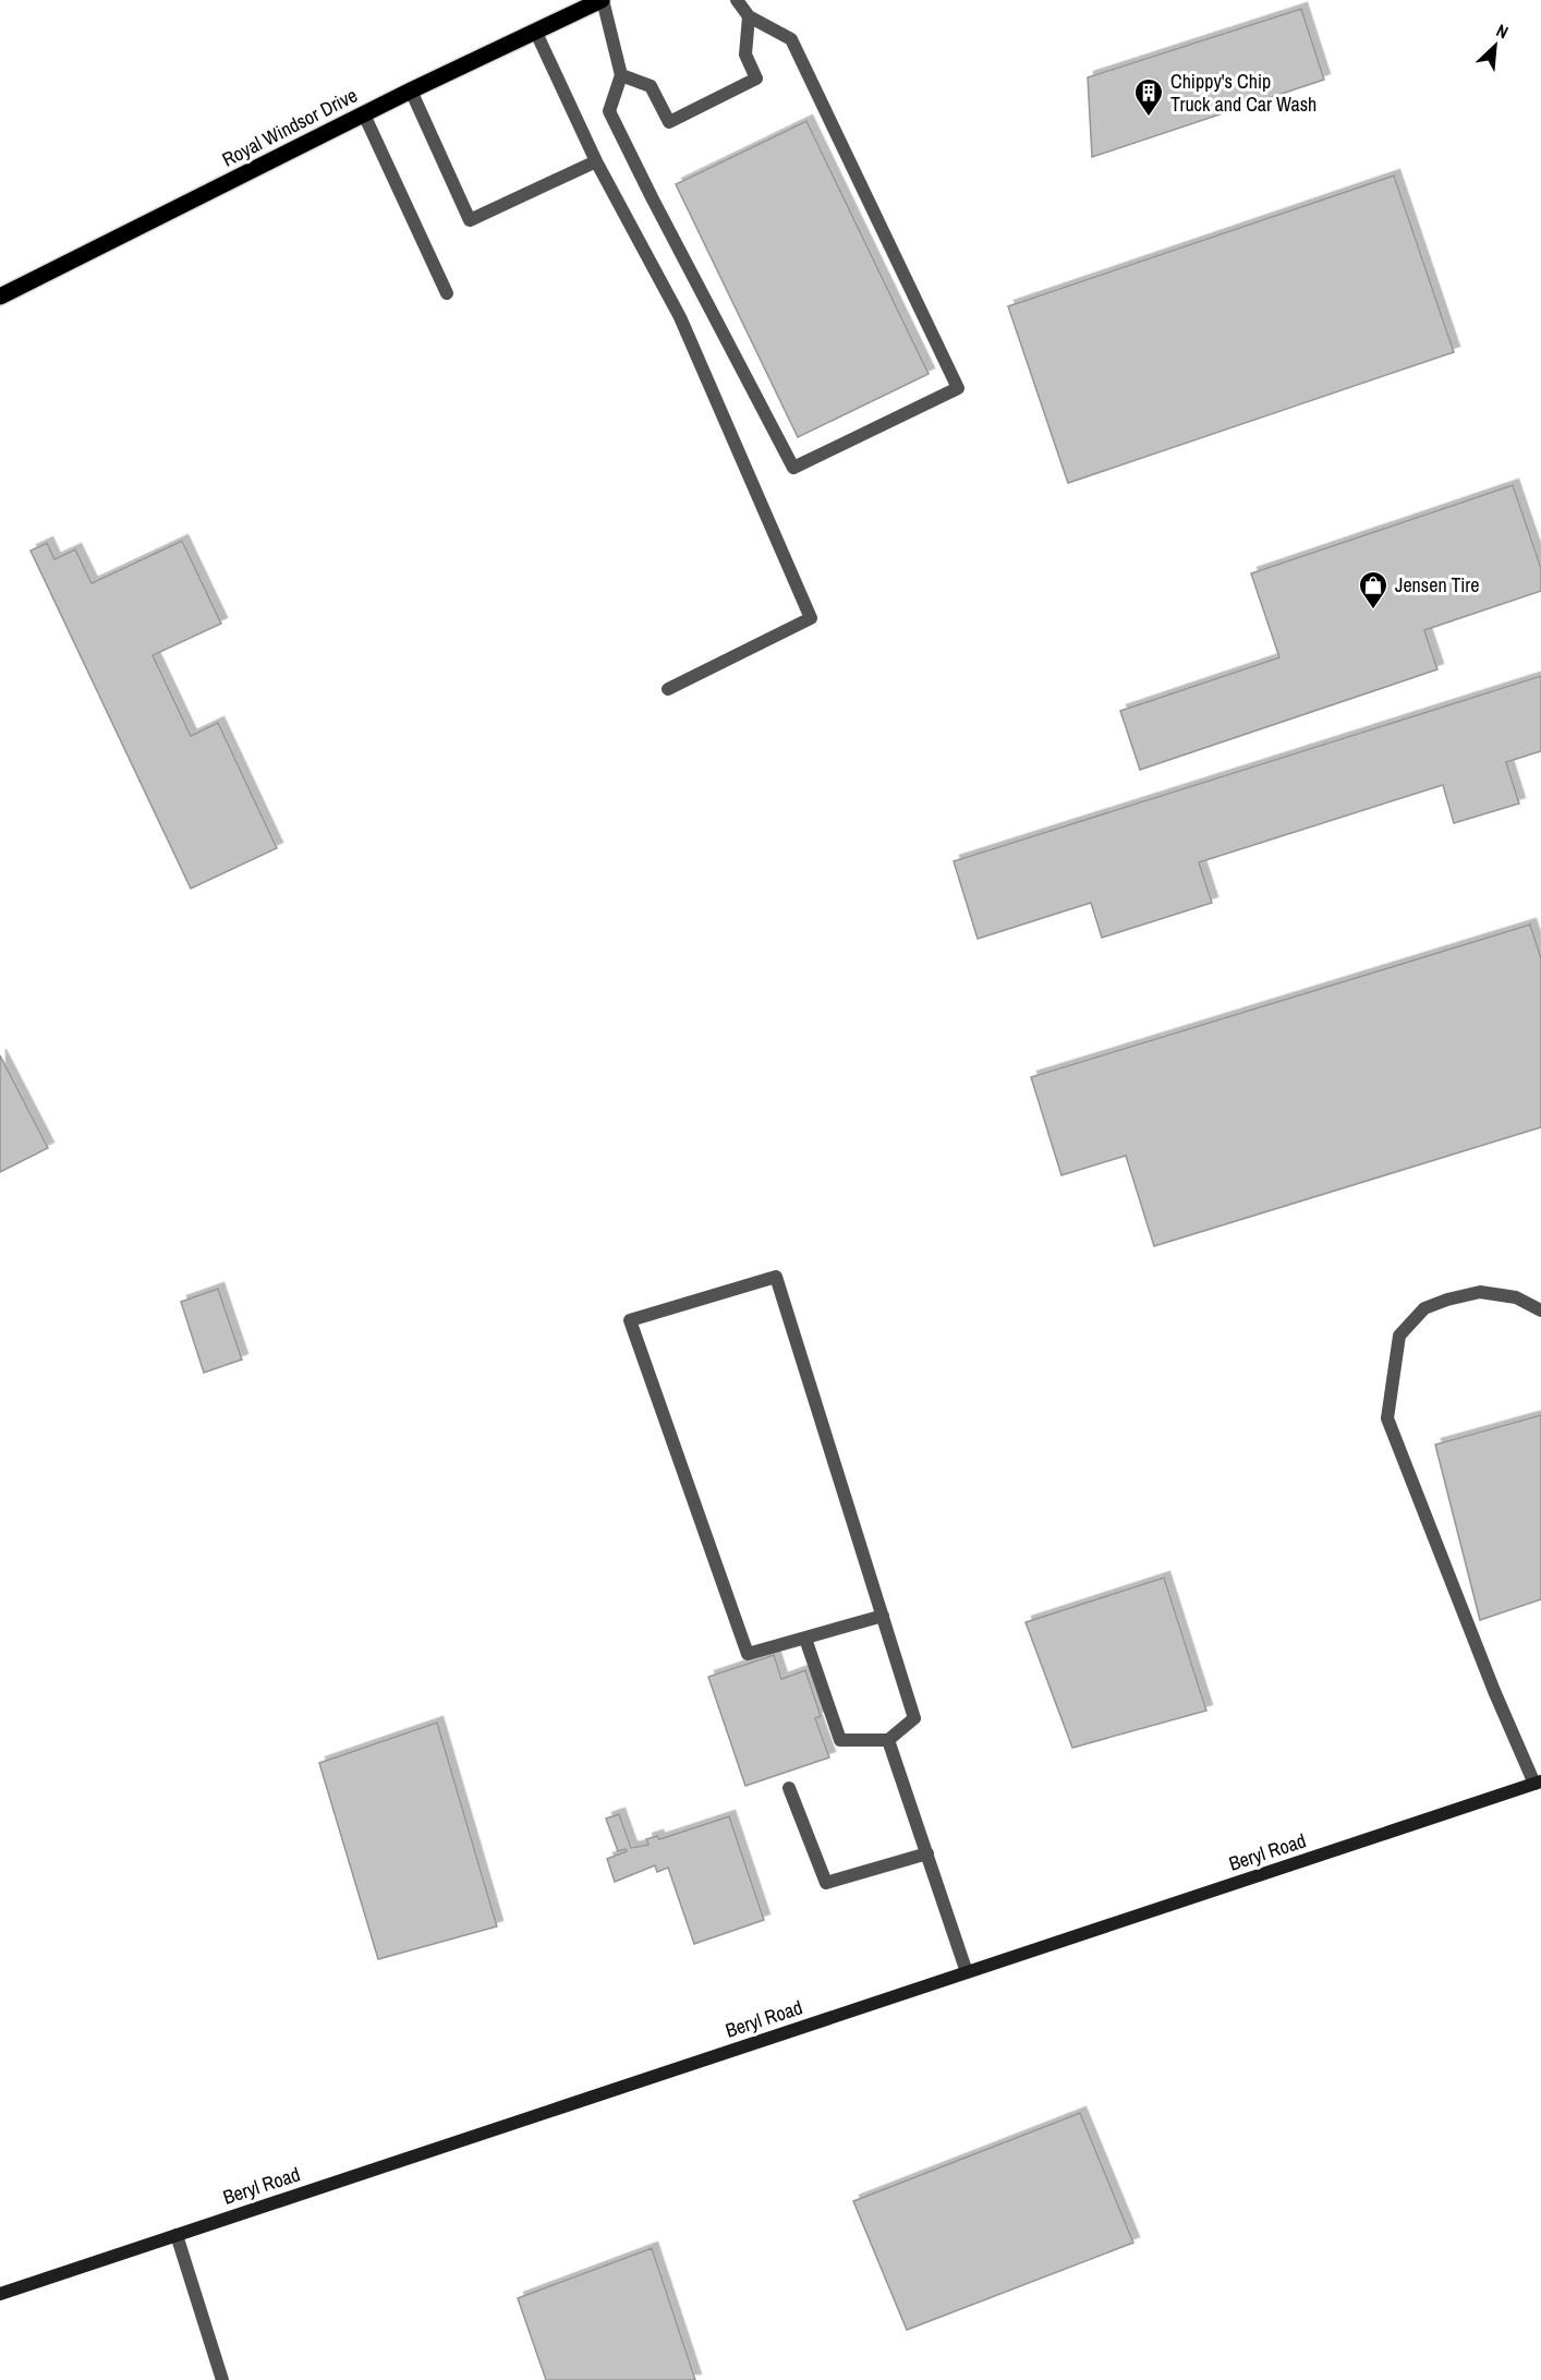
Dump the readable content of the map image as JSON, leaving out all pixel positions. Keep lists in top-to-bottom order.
{
  "streets": {
    "main road": ["Royal Windsor Drive"],
    "street": ["Beryl Road"]
  },
  "places": {
    "building": ["Chippy's Chip Truck and Car Wash"],
    "shop": ["Jensen Tire"]
  },
  "north": "top right"
}
